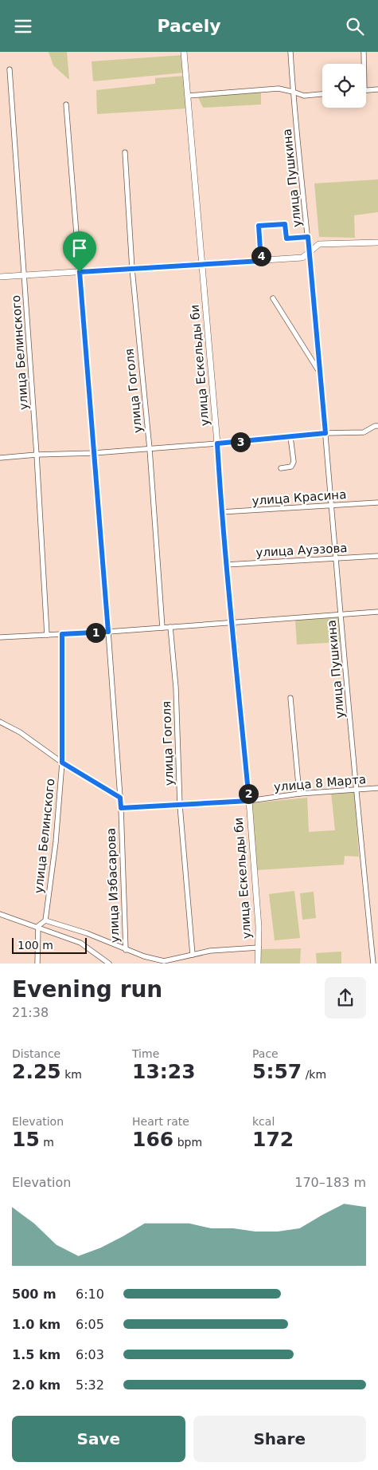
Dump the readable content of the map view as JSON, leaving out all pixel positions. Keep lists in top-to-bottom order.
{
  "streets": {
    "street": [
      "улица Пушкина",
      "улица Белинского",
      "улица Ескельды би",
      "улица Гоголя",
      "улица Красина",
      "улица Ауэзова",
      "улица 8 Марта",
      "улица Избасарова"
    ]
  },
  "crossings": [
    ["улица Пушкина", "улица Красина"],
    ["улица Пушкина", "улица Ауэзова"],
    ["улица Пушкина", "улица 8 Марта"],
    ["улица Ескельды би", "улица Красина"],
    ["улица Ескельды би", "улица Ауэзова"],
    ["улица Ескельды би", "улица 8 Марта"],
    ["улица Гоголя", "улица 8 Марта"],
    ["улица 8 Марта", "улица Избасарова"]
  ],
  "scale_bar": "100 m",
  "page": {
    "header": "Pacely",
    "pins": [
      "4",
      "3",
      "1",
      "2"
    ],
    "scale": "100 m",
    "heading": ["Evening run", "21:38"],
    "stats": [
      ["Distance", "2.25 km"],
      ["Time", "13:23"],
      ["Pace", "5:57 /km"],
      ["Elevation", "15 m"],
      ["Heart rate", "166 bpm"],
      ["kcal", "172"]
    ],
    "chart": ["Elevation", "170–183 m"],
    "list": [
      {
        "name": "500 m",
        "note": "6:10"
      },
      {
        "name": "1.0 km",
        "note": "6:05"
      },
      {
        "name": "1.5 km",
        "note": "6:03"
      },
      {
        "name": "2.0 km",
        "note": "5:32"
      }
    ],
    "buttons": ["Save", "Share"]
  }
}
